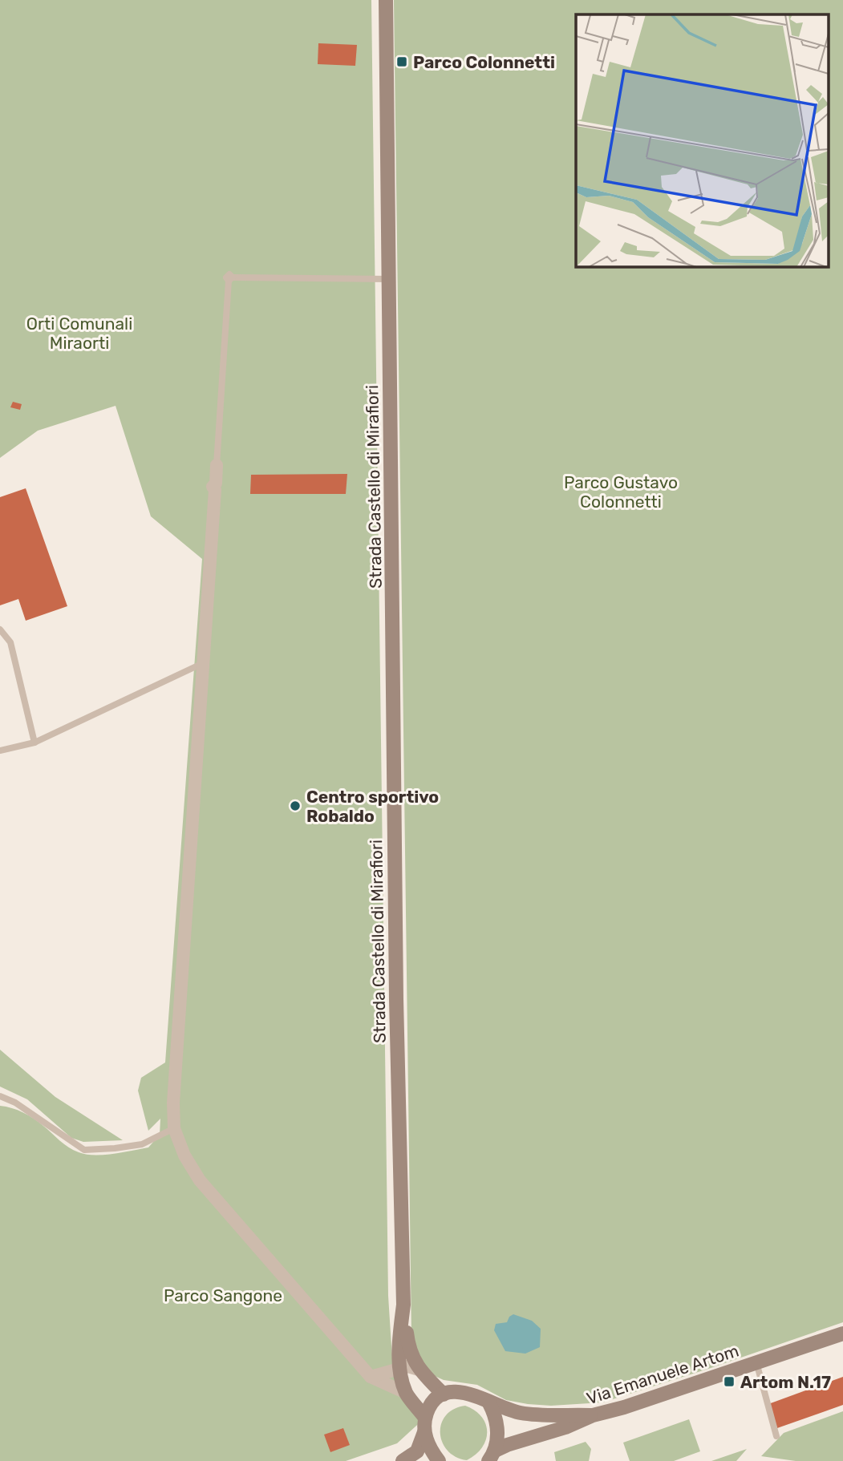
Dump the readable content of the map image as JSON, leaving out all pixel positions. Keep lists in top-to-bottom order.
{
  "streets": {
    "street": ["Strada Castello di Mirafiori", "Via Emanuele Artom"]
  },
  "parks": ["Orti Comunali Miraorti", "Parco Gustavo Colonnetti", "Parco Sangone"],
  "places": {
    "transit": ["Parco Colonnetti", "Artom N.17"],
    "other": ["Centro sportivo Robaldo"]
  }
}
